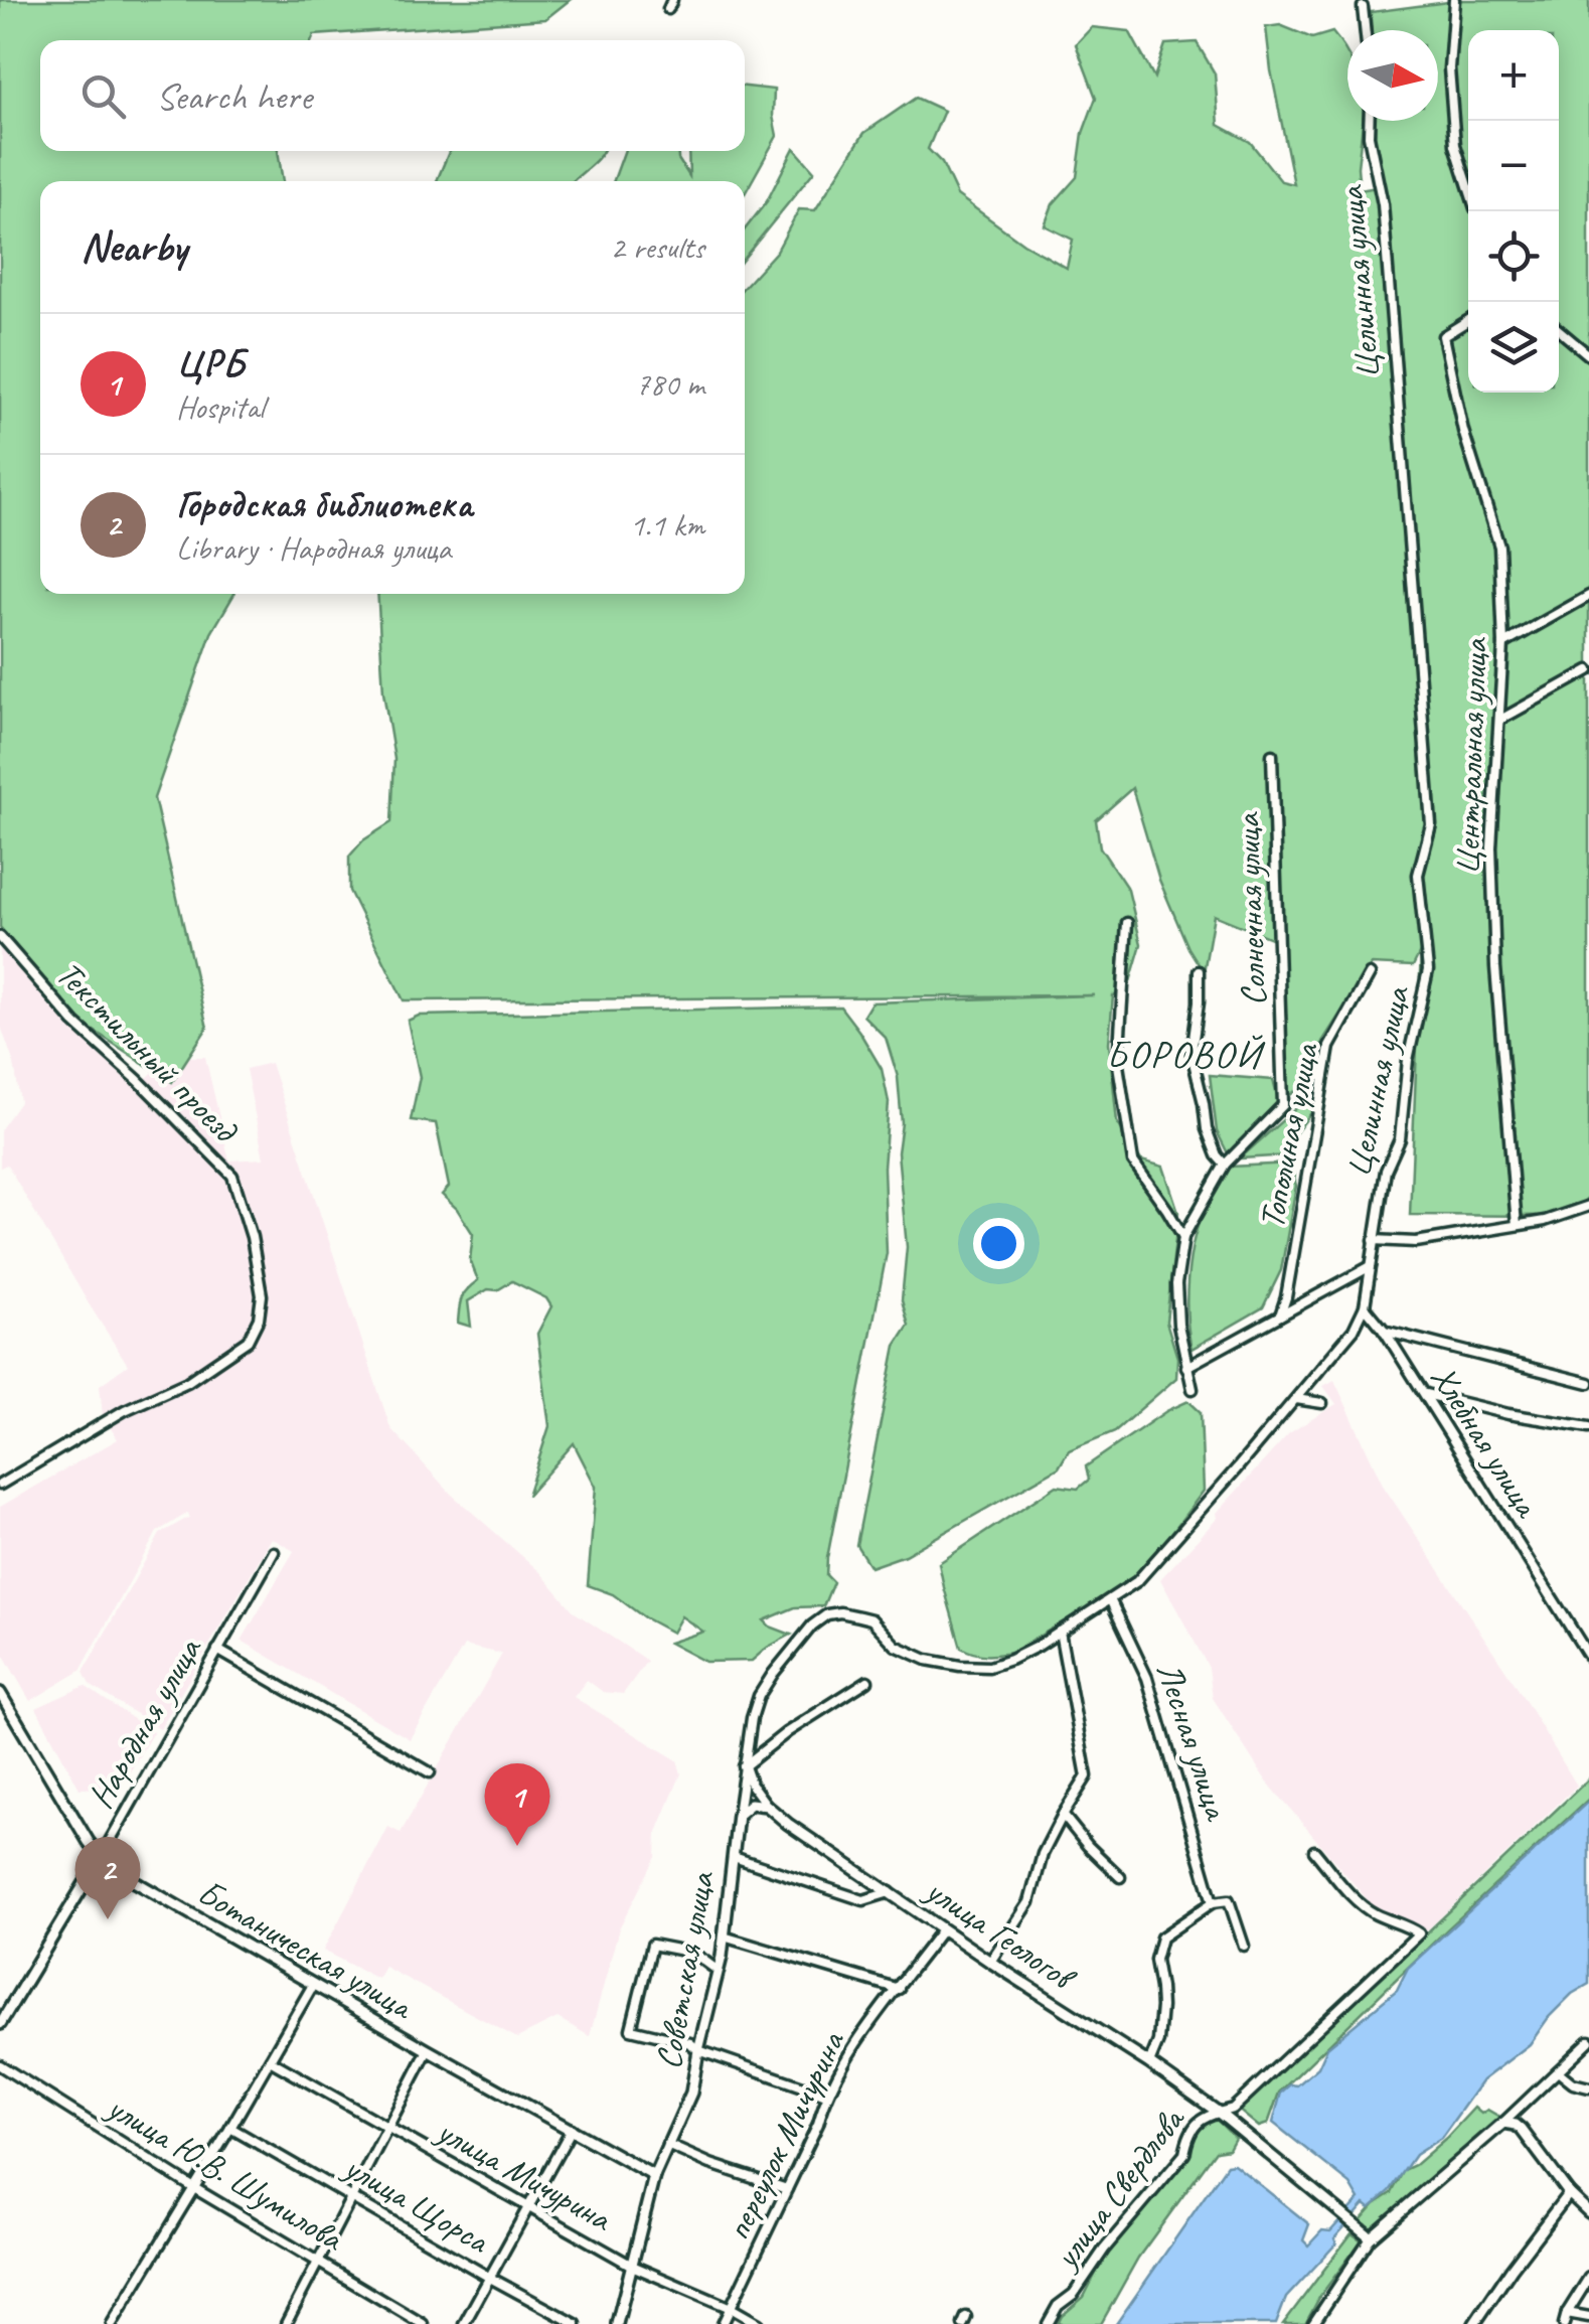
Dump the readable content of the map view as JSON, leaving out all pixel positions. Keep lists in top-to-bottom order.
{
  "streets": {
    "street": [
      "Целинная улица",
      "Центральная улица",
      "Солнечная улица",
      "Текстильный проезд",
      "Тополиная улица",
      "Хлебная улица",
      "Народная улица",
      "Лесная улица",
      "улица Геологов",
      "Ботаническая улица",
      "Советская улица",
      "переулок Мичурина",
      "улица Ю.В. Шумилова",
      "улица Мичурина",
      "улица Свердлова",
      "улица Щорса"
    ]
  },
  "crossings": [
    ["Целинная улица", "Хлебная улица"],
    ["Целинная улица", "Лесная улица"],
    ["Целинная улица", "Советская улица"],
    ["Народная улица", "Ботаническая улица"],
    ["улица Геологов", "переулок Мичурина"],
    ["улица Геологов", "улица Свердлова"],
    ["Ботаническая улица", "Советская улица"],
    ["Советская улица", "улица Мичурина"],
    ["переулок Мичурина", "улица Мичурина"]
  ],
  "districts": ["БОРОВОЙ"],
  "north": "right",
  "page": {
    "map_buttons": ["+", "−"],
    "search": "Search here",
    "heading": ["Nearby", "2 results"],
    "list": [
      {
        "mark": "1",
        "name": "ЦРБ",
        "note": "Hospital",
        "value": "780 m"
      },
      {
        "mark": "2",
        "name": "Городская библиотека",
        "note": "Library · Народная улица",
        "value": "1.1 km"
      }
    ],
    "pins": ["1", "2"]
  }
}
